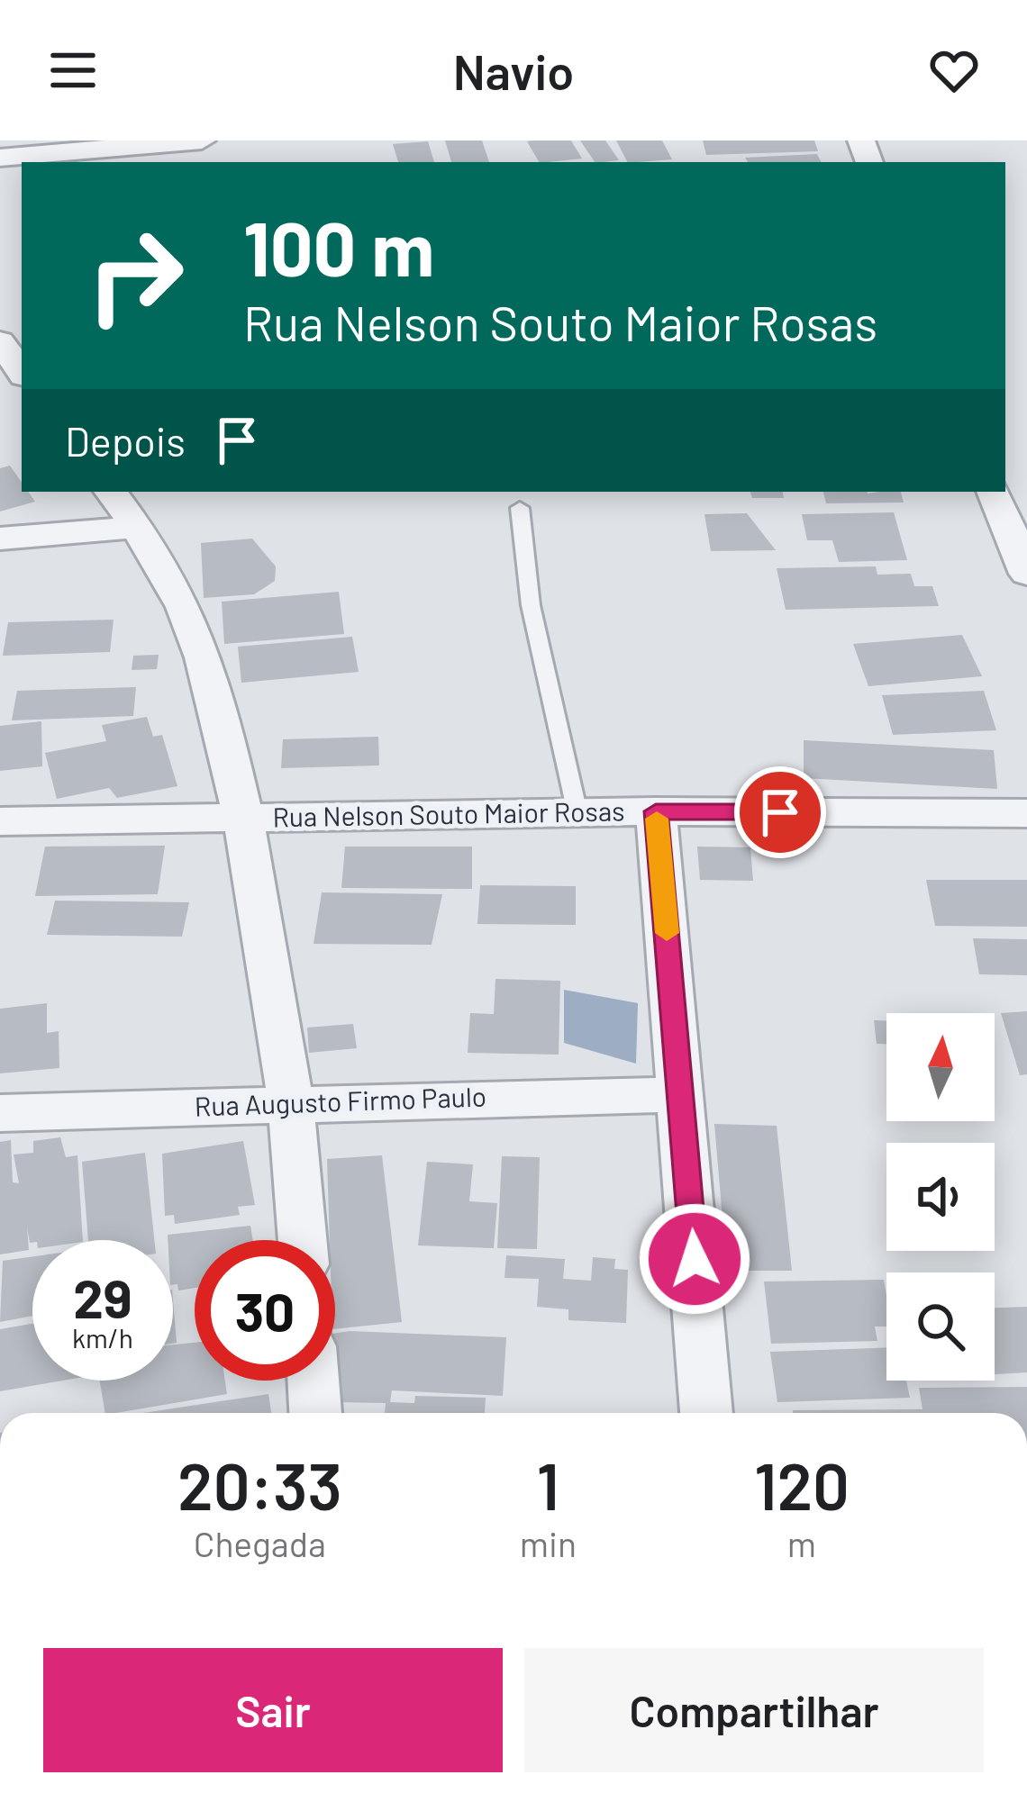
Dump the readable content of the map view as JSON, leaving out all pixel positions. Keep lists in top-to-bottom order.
{
  "streets": {
    "street": ["Rua Nelson Souto Maior Rosas", "Rua Augusto Firmo Paulo"]
  },
  "north": "top",
  "page": {
    "header": "Navio",
    "turn": ["100 m", "Rua Nelson Souto Maior Rosas"],
    "then": "Depois",
    "speed": "29 km/h",
    "limit": "30",
    "eta": [
      "20:33",
      "Chegada",
      "1",
      "min",
      "120",
      "m"
    ],
    "buttons": ["Sair", "Compartilhar"]
  }
}
